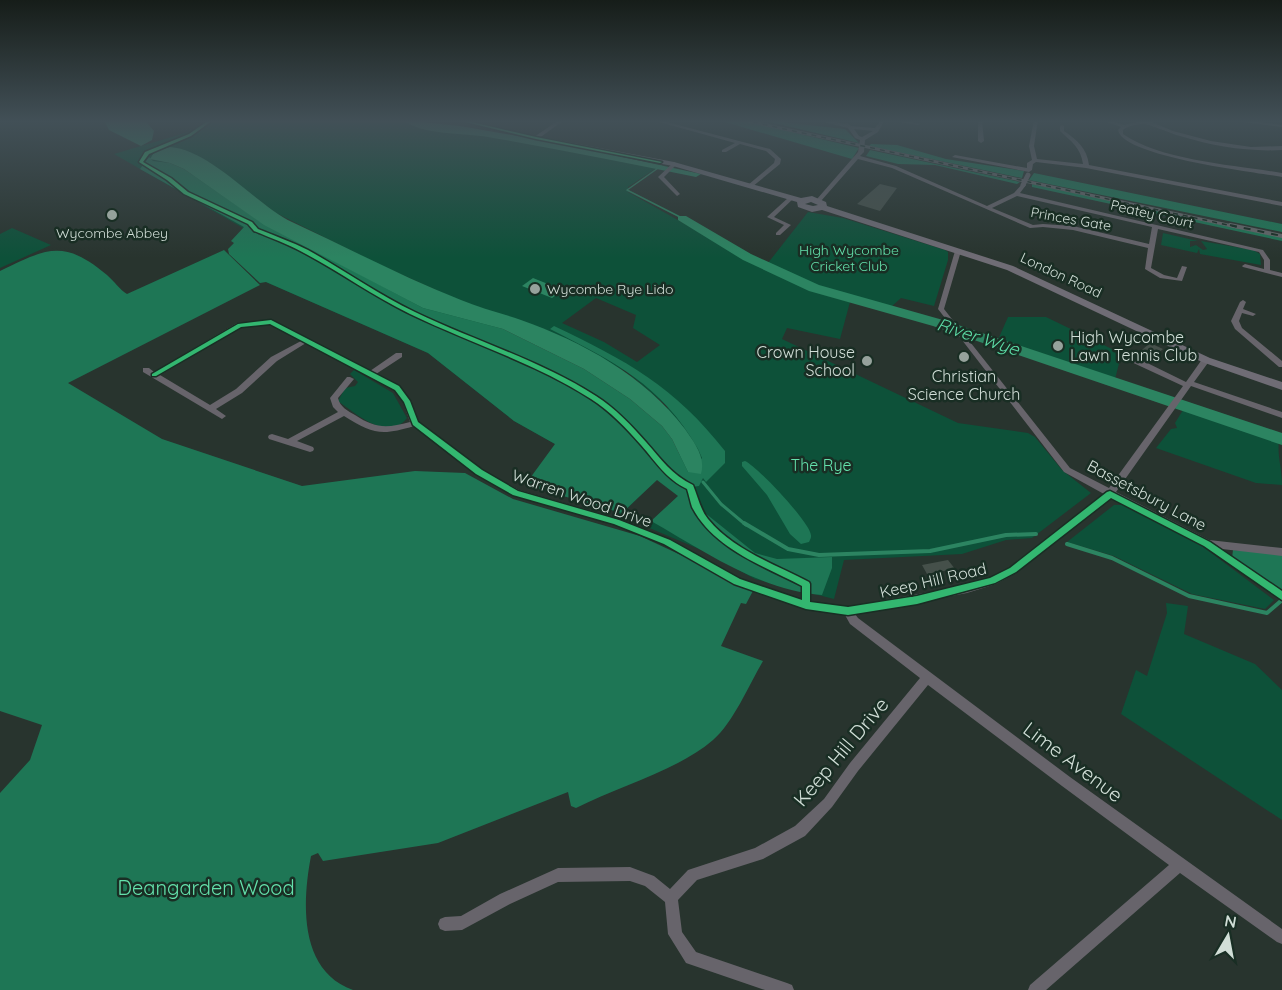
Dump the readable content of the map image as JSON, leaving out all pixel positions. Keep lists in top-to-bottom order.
{
  "streets": {
    "main road": ["London Road"],
    "street": [
      "Peatey Court",
      "Princes Gate",
      "Bassetsbury Lane",
      "Warren Wood Drive",
      "Keep Hill Road",
      "Keep Hill Drive",
      "Lime Avenue"
    ]
  },
  "crossings": [
    ["Peatey Court", "Princes Gate"],
    ["London Road", "Bassetsbury Lane"],
    ["London Road", "Keep Hill Road"],
    ["Bassetsbury Lane", "Keep Hill Road"],
    ["Warren Wood Drive", "Keep Hill Road"],
    ["Keep Hill Road", "Lime Avenue"],
    ["Keep Hill Drive", "Lime Avenue"]
  ],
  "water": ["River Wye"],
  "parks": ["High Wycombe Cricket Club", "The Rye", "Deangarden Wood"],
  "places": [
    "Wycombe Abbey",
    "Wycombe Rye Lido",
    "High Wycombe Lawn Tennis Club",
    "Christian Science Church",
    "Crown House School"
  ],
  "north": "top"
}
